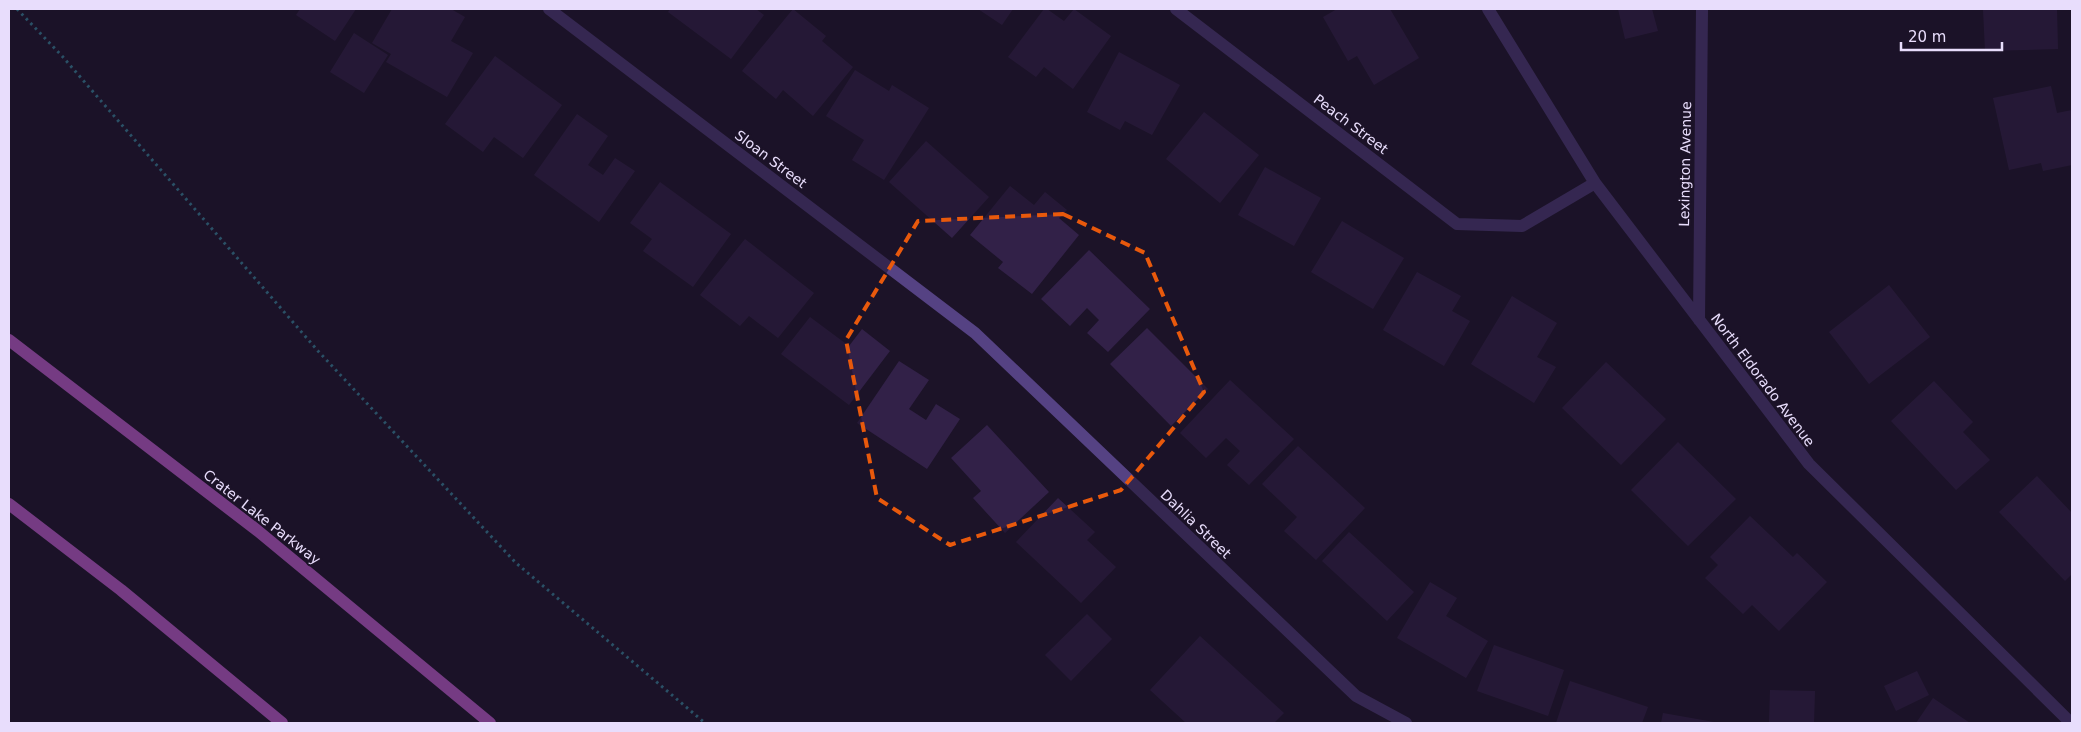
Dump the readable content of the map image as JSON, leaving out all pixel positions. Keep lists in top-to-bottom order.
{
  "streets": {
    "main road": ["Crater Lake Parkway"],
    "street": [
      "Peach Street",
      "Sloan Street",
      "Lexington Avenue",
      "North Eldorado Avenue",
      "Dahlia Street"
    ]
  },
  "crossings": [
    ["Peach Street", "North Eldorado Avenue"],
    ["Sloan Street", "Dahlia Street"],
    ["Lexington Avenue", "North Eldorado Avenue"]
  ],
  "scale_bar": "20 m"
}
